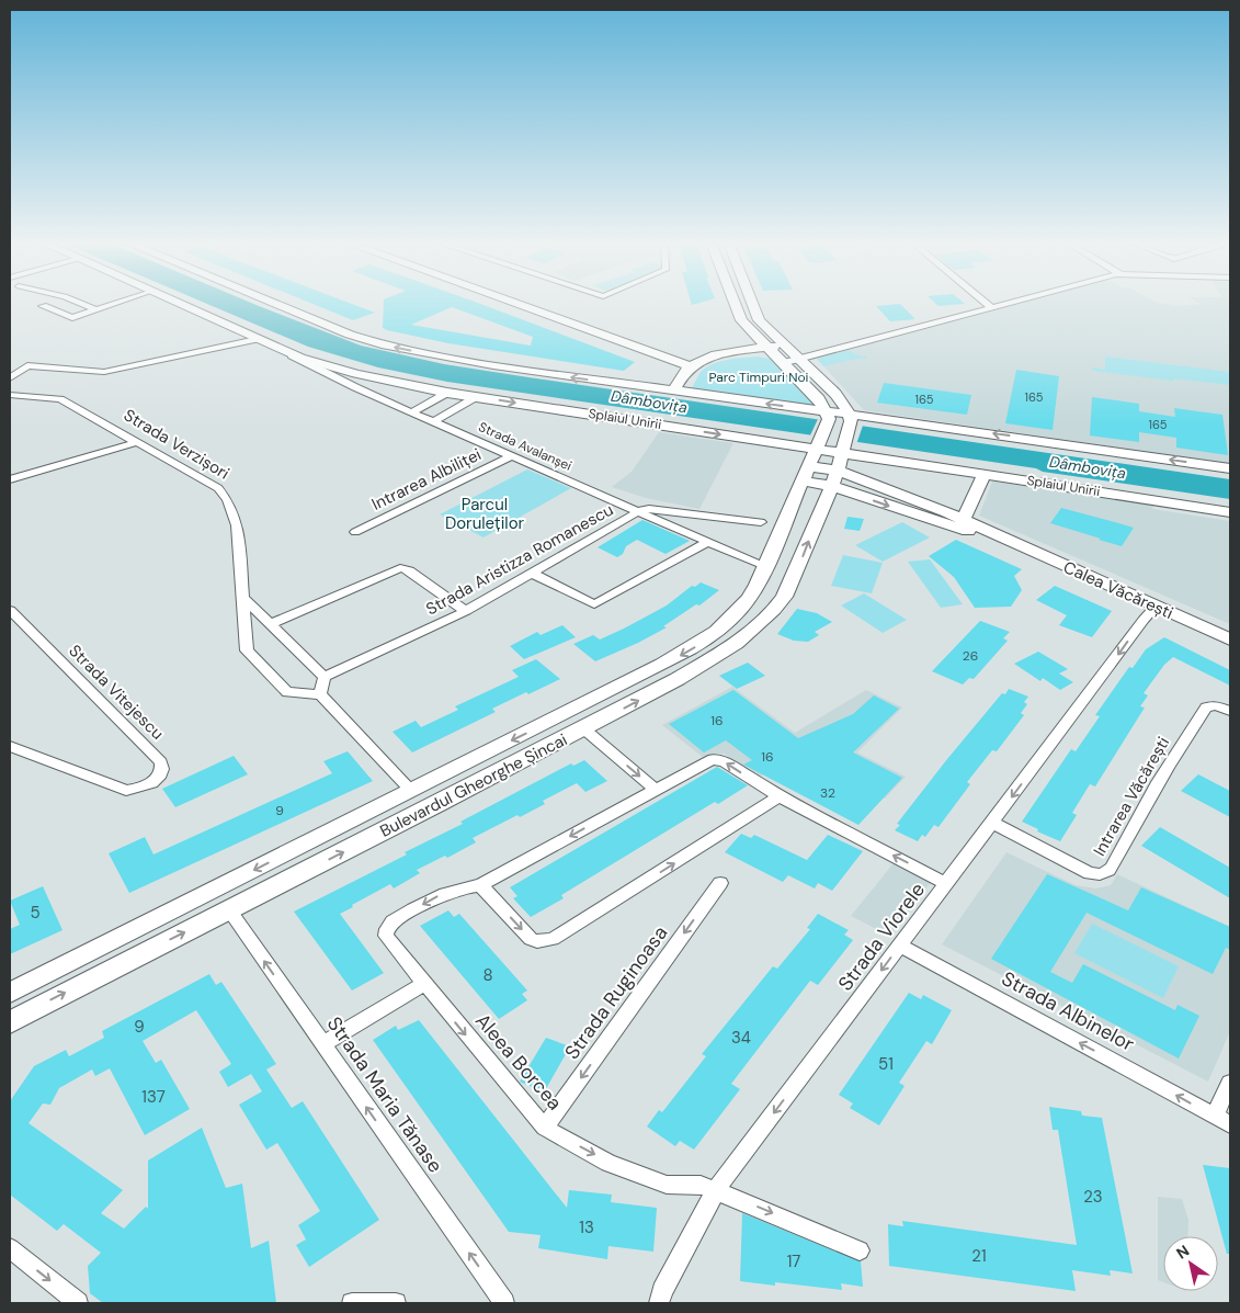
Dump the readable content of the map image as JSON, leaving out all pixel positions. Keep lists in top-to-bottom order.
{
  "streets": {
    "main road": ["Splaiul Unirii", "Calea Văcărești", "Bulevardul Gheorghe Șincai"],
    "street": [
      "Strada Verzișori",
      "Strada Avalanșei",
      "Intrarea Albiliței",
      "Strada Aristizza Romanescu",
      "Strada Vitejescu",
      "Intrarea Văcărești",
      "Strada Viorele",
      "Strada Ruginoasa",
      "Strada Albinelor",
      "Aleea Borcea",
      "Strada Maria Tănase"
    ]
  },
  "crossings": [
    ["Splaiul Unirii", "Strada Avalanșei"],
    ["Splaiul Unirii", "Bulevardul Gheorghe Șincai"],
    ["Strada Avalanșei", "Intrarea Albiliței"],
    ["Strada Avalanșei", "Strada Aristizza Romanescu"],
    ["Strada Avalanșei", "Bulevardul Gheorghe Șincai"],
    ["Calea Văcărești", "Bulevardul Gheorghe Șincai"],
    ["Calea Văcărești", "Strada Viorele"],
    ["Bulevardul Gheorghe Șincai", "Strada Maria Tănase"],
    ["Intrarea Văcărești", "Strada Viorele"],
    ["Strada Viorele", "Strada Albinelor"],
    ["Strada Viorele", "Aleea Borcea"],
    ["Strada Ruginoasa", "Aleea Borcea"]
  ],
  "one_way": [
    "Strada Viorele",
    "Strada Ruginoasa",
    "Strada Albinelor",
    "Strada Maria Tănase"
  ],
  "water": ["Dâmbovița"],
  "parks": ["Parc Timpuri Noi", "Parcul Doruleților"],
  "house_numbers": [
    "165",
    "165",
    "165",
    "26",
    "16",
    "16",
    "32",
    "9",
    "5",
    "8",
    "9",
    "34",
    "51",
    "137",
    "23",
    "13",
    "21",
    "17"
  ],
  "north": "top left"
}
